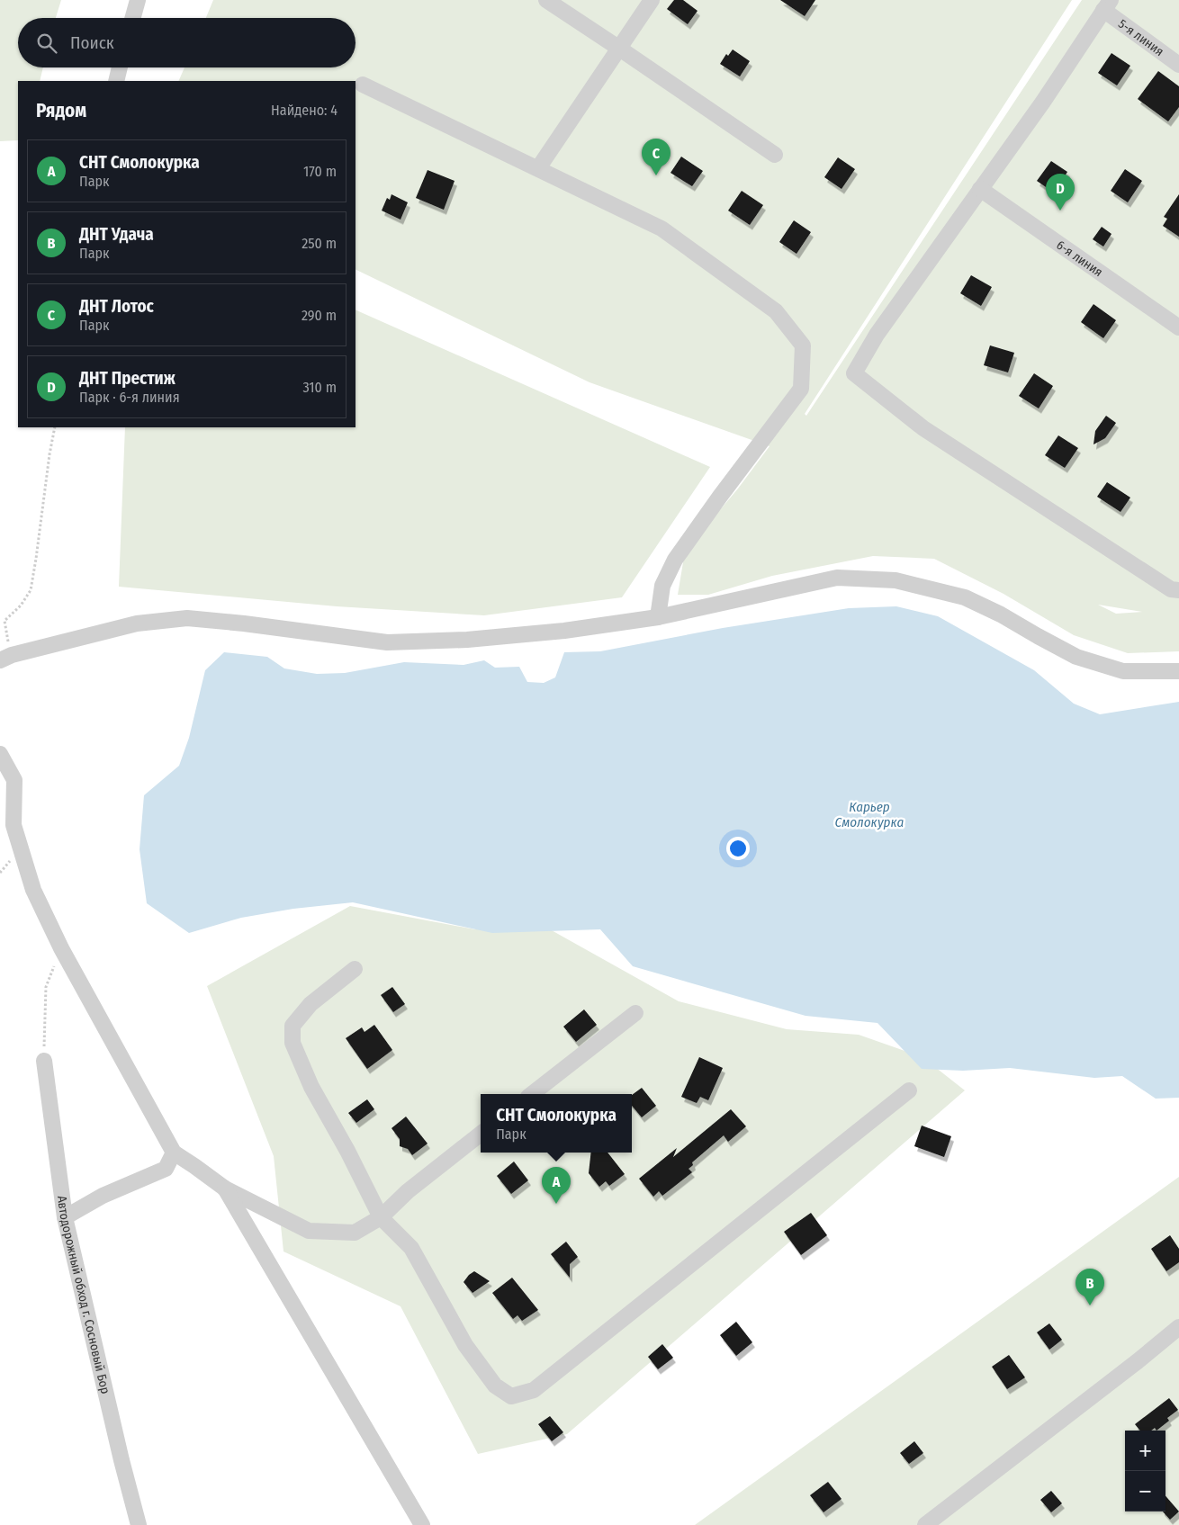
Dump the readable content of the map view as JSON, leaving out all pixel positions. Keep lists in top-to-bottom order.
{
  "streets": {
    "street": ["5-я линия", "6-я линия", "Автодорожный обход г. Сосновый Бор"]
  },
  "water": ["Карьер Смолокурка"],
  "page": {
    "search": "Поиск",
    "heading": ["Рядом", "Найдено: 4"],
    "pins": [
      "C",
      "D",
      "A",
      "B"
    ],
    "list": [
      {
        "mark": "A",
        "name": "СНТ Смолокурка",
        "note": "Парк",
        "value": "170 m"
      },
      {
        "mark": "B",
        "name": "ДНТ Удача",
        "note": "Парк",
        "value": "250 m"
      },
      {
        "mark": "C",
        "name": "ДНТ Лотос",
        "note": "Парк",
        "value": "290 m"
      },
      {
        "mark": "D",
        "name": "ДНТ Престиж",
        "note": "Парк · 6-я линия",
        "value": "310 m"
      }
    ],
    "popup": ["СНТ Смолокурка", "Парк"],
    "map_buttons": ["+", "−"]
  }
}
